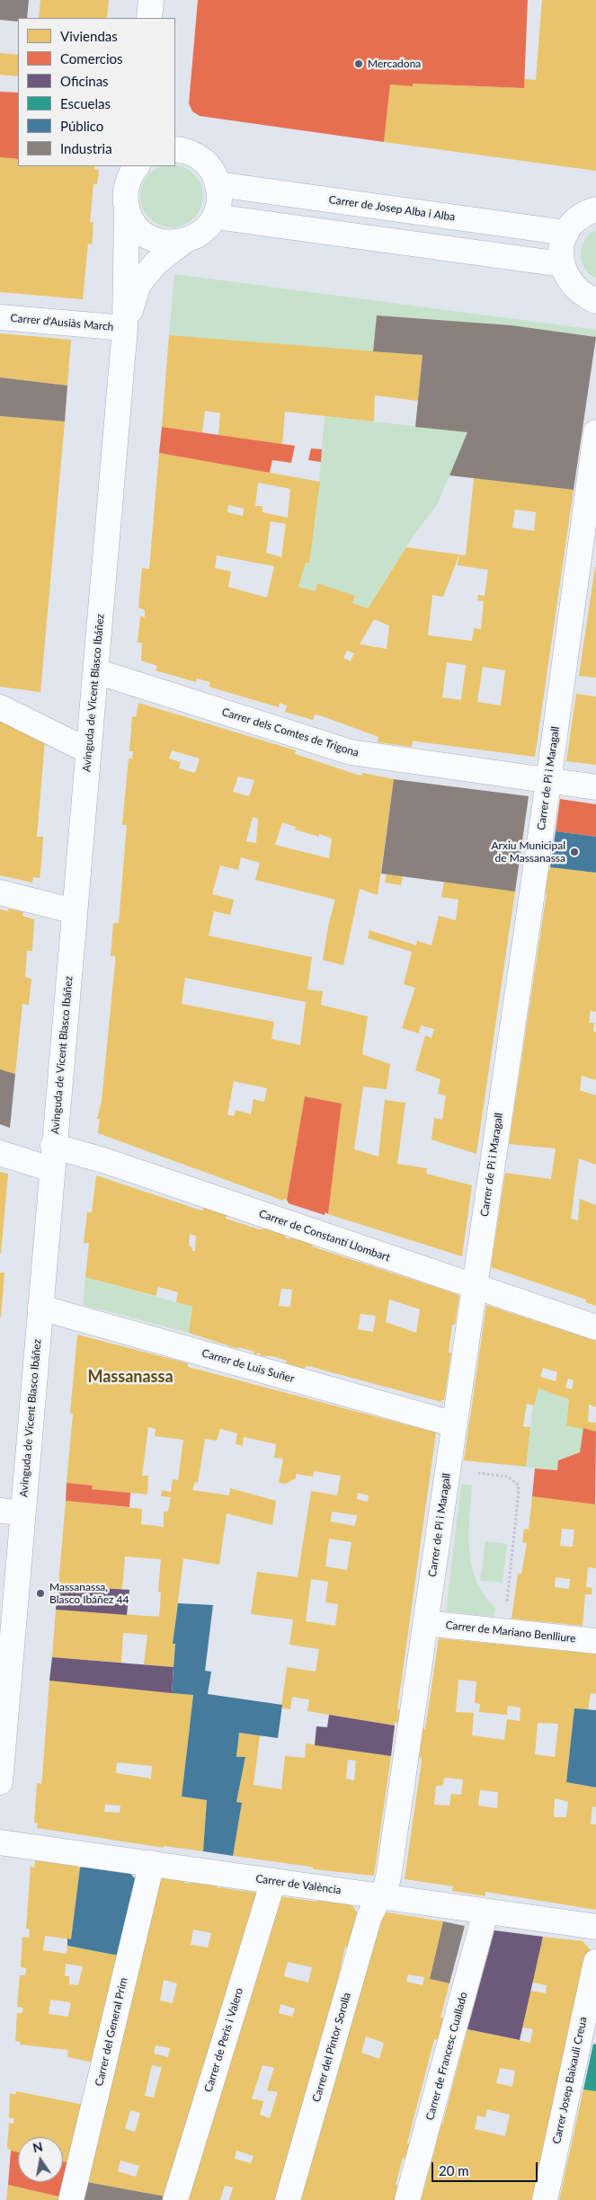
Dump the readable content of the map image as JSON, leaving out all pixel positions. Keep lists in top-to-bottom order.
{
  "streets": {
    "street": [
      "Carrer de Josep Alba i Alba",
      "Carrer d'Ausiàs March",
      "Avinguda de Vicent Blasco Ibáñez",
      "Carrer dels Comtes de Trigona",
      "Carrer de Pi i Maragall",
      "Carrer de Constantí Llombart",
      "Carrer de Luis Suñer",
      "Carrer de Mariano Benlliure",
      "Carrer de València",
      "Carrer del General Prim",
      "Carrer de Peris i Valero",
      "Carrer del Pintor Sorolla",
      "Carrer de Francesc Cuallado",
      "Carrer Josep Baixauli Creua"
    ]
  },
  "crossings": [
    ["Carrer d'Ausiàs March", "Avinguda de Vicent Blasco Ibáñez"],
    ["Avinguda de Vicent Blasco Ibáñez", "Carrer dels Comtes de Trigona"],
    ["Avinguda de Vicent Blasco Ibáñez", "Carrer de Constantí Llombart"],
    ["Avinguda de Vicent Blasco Ibáñez", "Carrer de Luis Suñer"],
    ["Carrer dels Comtes de Trigona", "Carrer de Pi i Maragall"],
    ["Carrer de Pi i Maragall", "Carrer de Constantí Llombart"],
    ["Carrer de Pi i Maragall", "Carrer de Luis Suñer"],
    ["Carrer de Pi i Maragall", "Carrer de Mariano Benlliure"],
    ["Carrer de Pi i Maragall", "Carrer de València"],
    ["Carrer de Pi i Maragall", "Carrer del Pintor Sorolla"],
    ["Carrer de València", "Carrer del General Prim"],
    ["Carrer de València", "Carrer de Peris i Valero"],
    ["Carrer de València", "Carrer del Pintor Sorolla"],
    ["Carrer de València", "Carrer de Francesc Cuallado"]
  ],
  "districts": ["Massanassa"],
  "places": ["Mercadona", "Arxiu Municipal de Massanassa", "Massanassa, Blasco Ibáñez 44"],
  "legend": [
    "Viviendas",
    "Comercios",
    "Oficinas",
    "Escuelas",
    "Público",
    "Industria"
  ],
  "scale_bar": "20 m",
  "north": "top"
}
